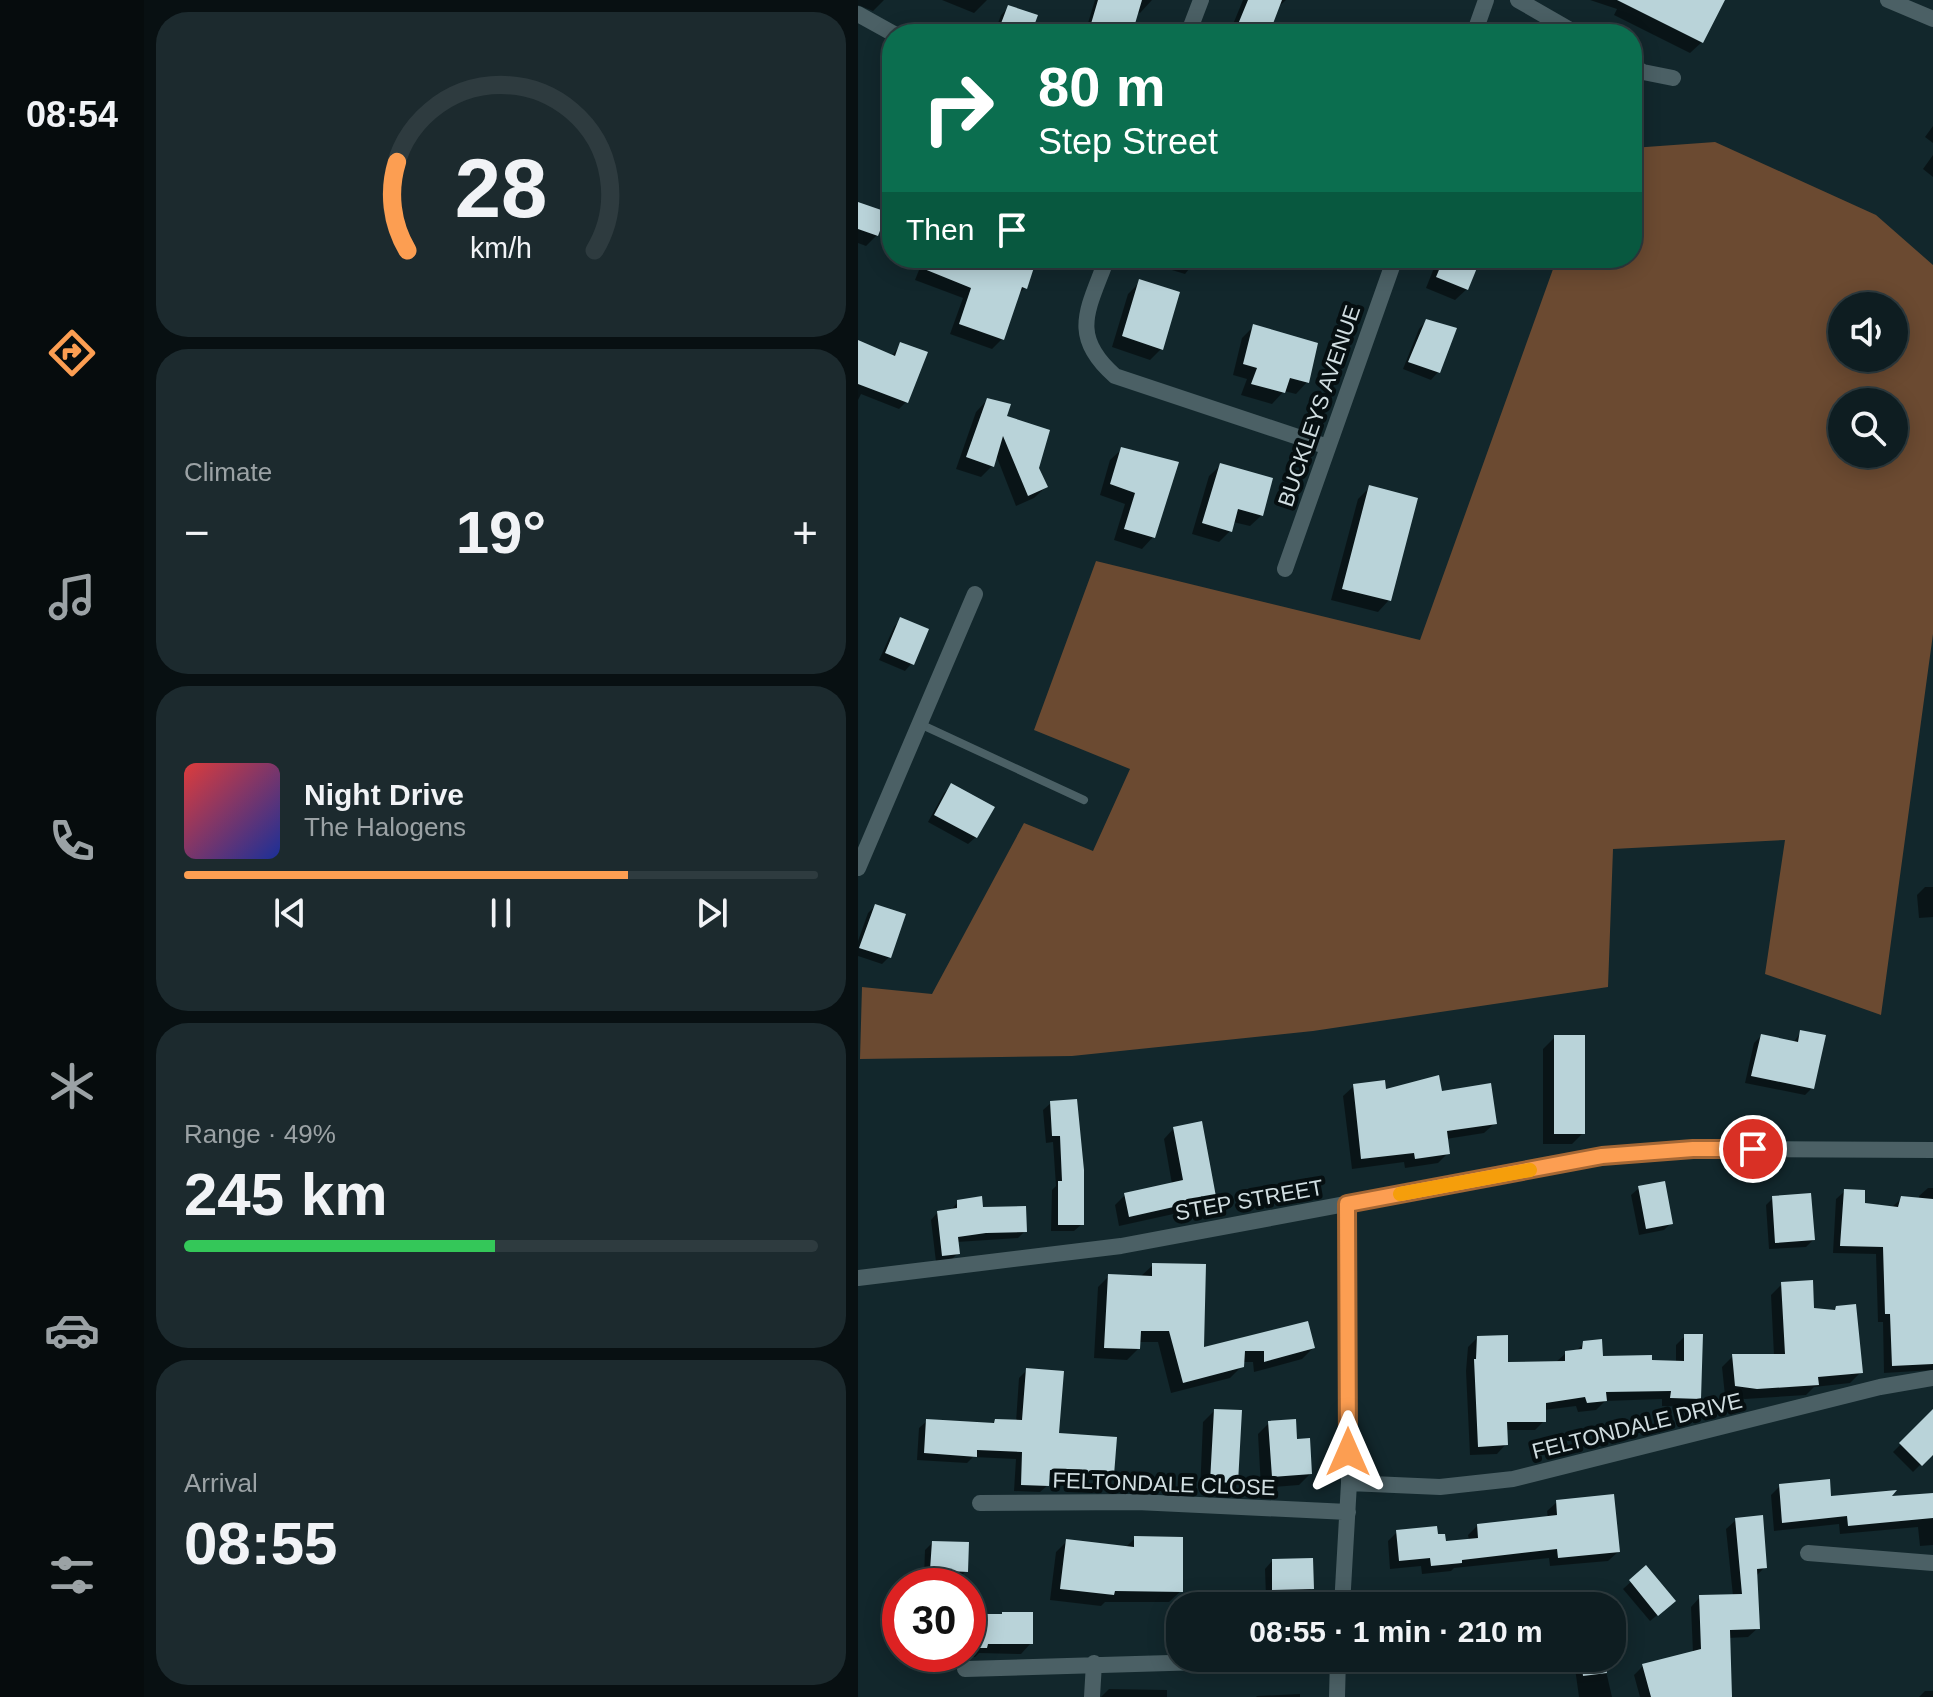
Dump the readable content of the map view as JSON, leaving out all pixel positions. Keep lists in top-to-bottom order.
{
  "streets": {
    "street": [
      "BUCKLEYS AVENUE",
      "STEP STREET",
      "FELTONDALE DRIVE",
      "FELTONDALE CLOSE"
    ]
  },
  "page": {
    "tabs": "08:54",
    "turn": ["80 m", "Step Street"],
    "then": "Then",
    "tile": [
      "Climate",
      ["Range · 49%", "245 km"],
      ["Arrival", "08:55"]
    ],
    "heat": ["−", "19°", "+"],
    "song": ["Night Drive", "The Halogens"],
    "limit": "30",
    "trip": "08:55 · 1 min · 210 m",
    "gauge": ["28", "km/h"]
  }
}
